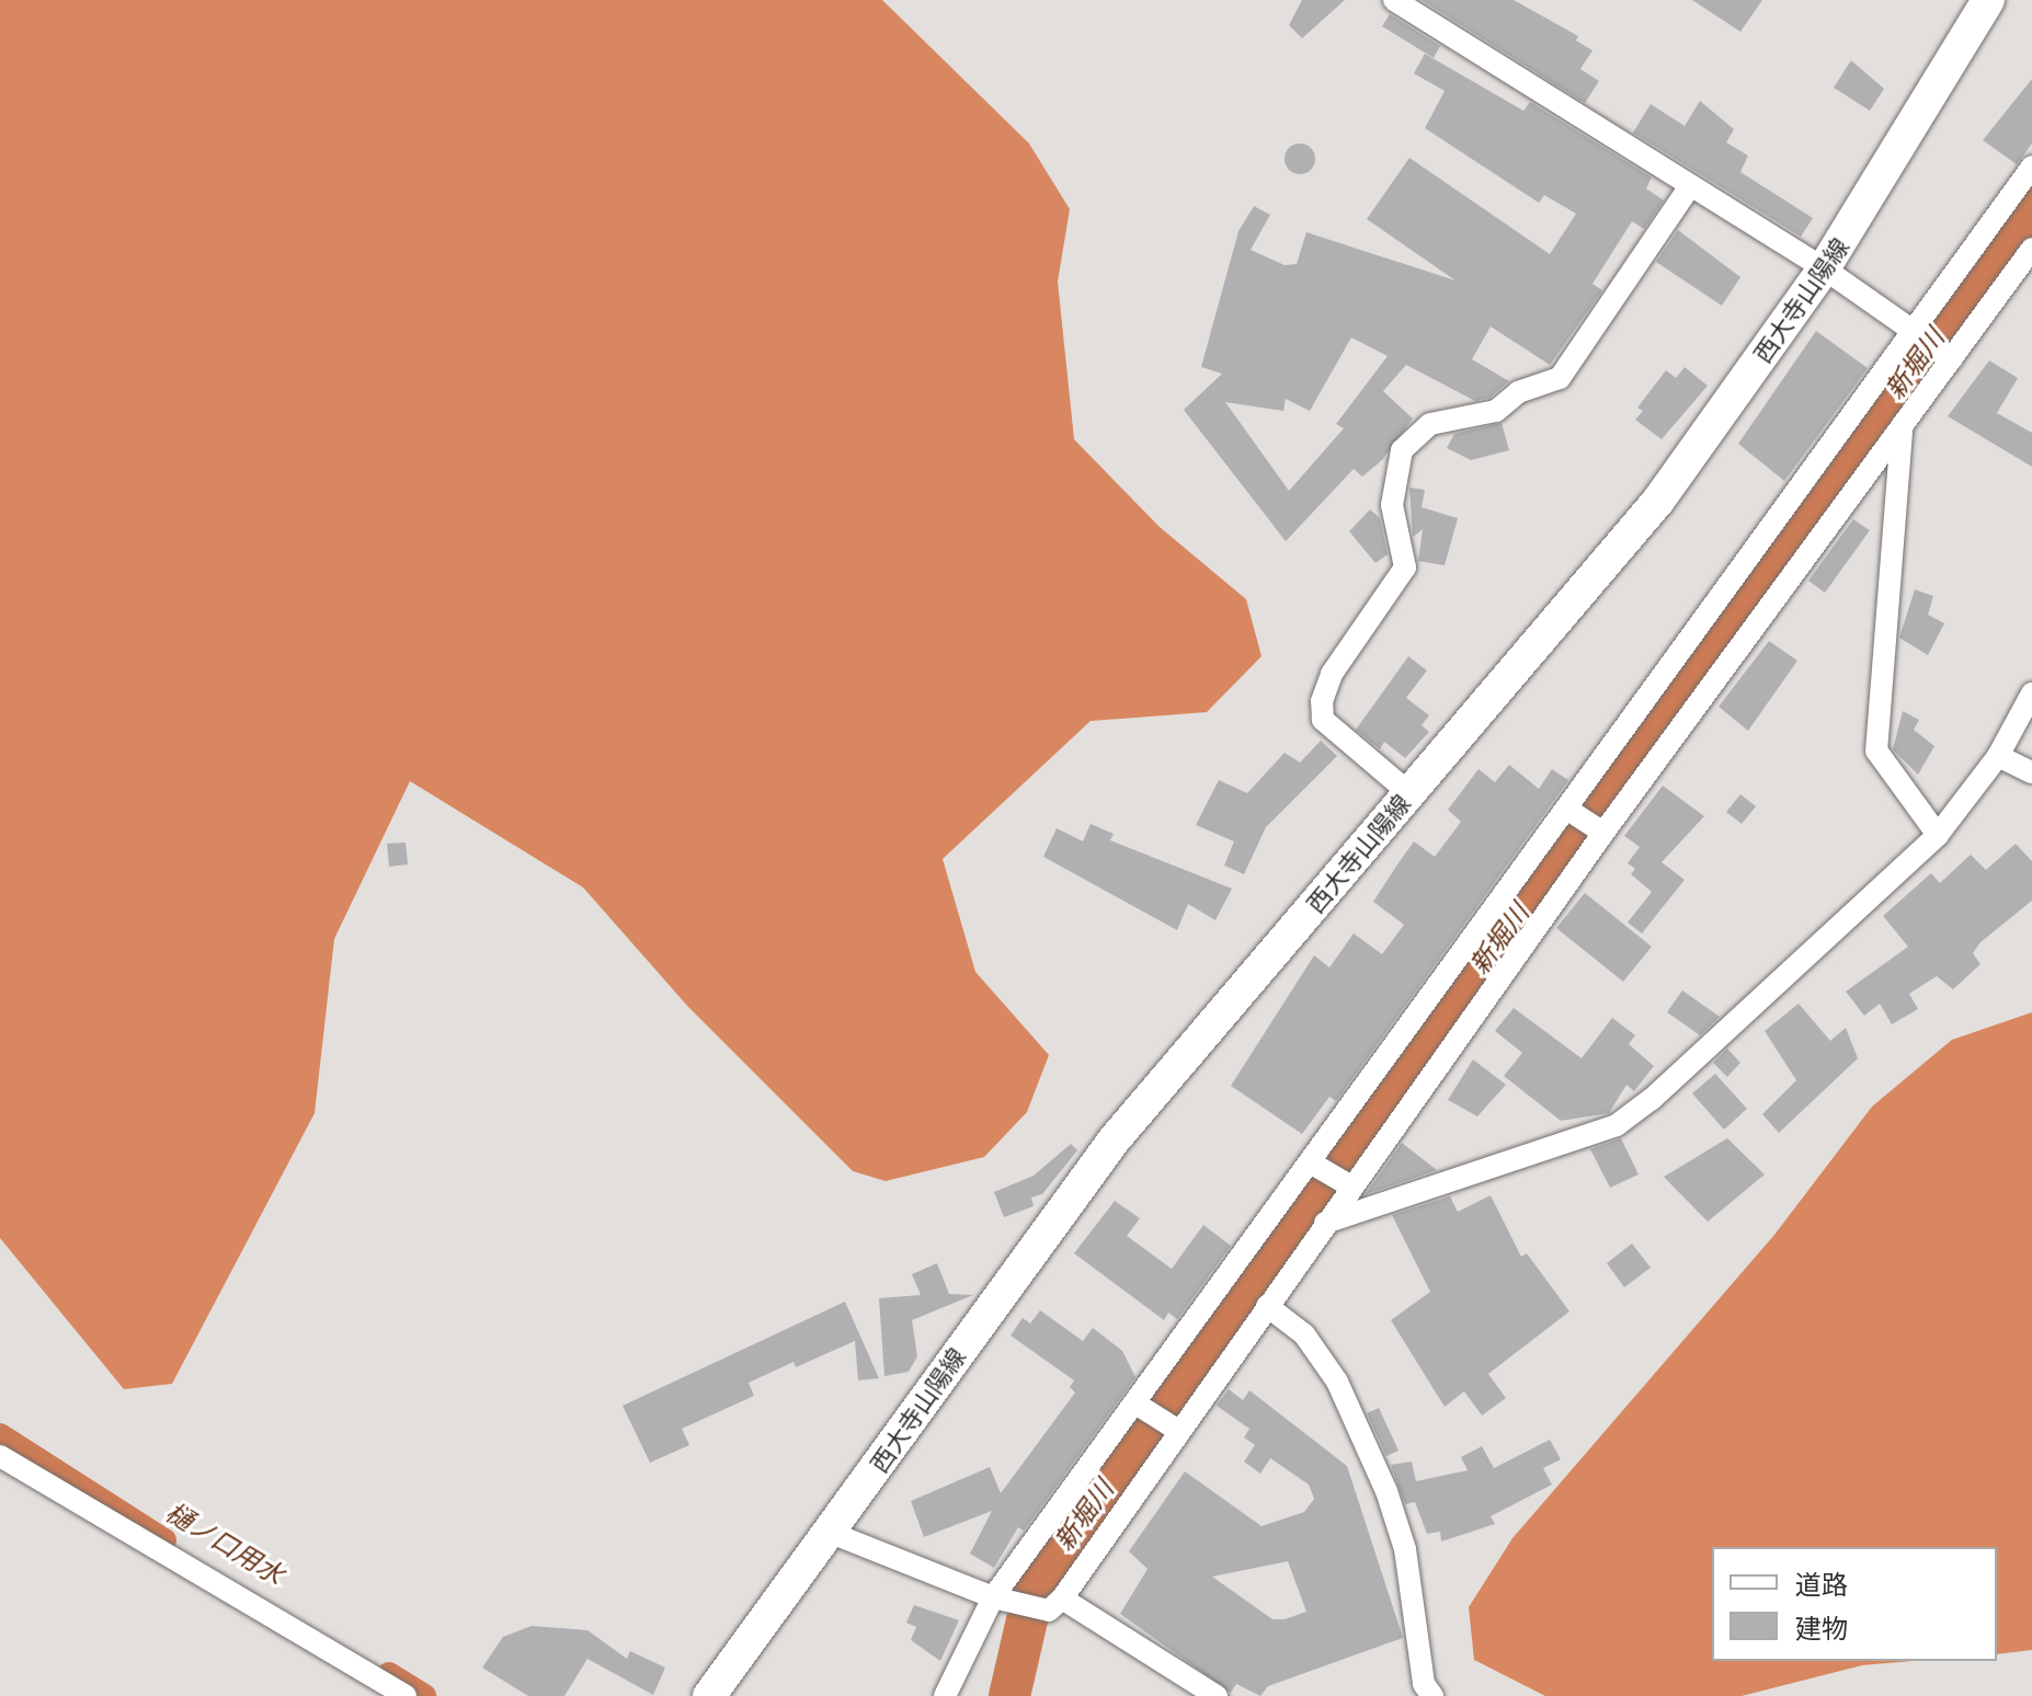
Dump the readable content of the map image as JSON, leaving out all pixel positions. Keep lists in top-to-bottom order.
{
  "streets": {
    "main road": ["西大寺山陽線"]
  },
  "water": ["新堀川", "樋ノ口用水"],
  "legend": ["道路", "建物"]
}
